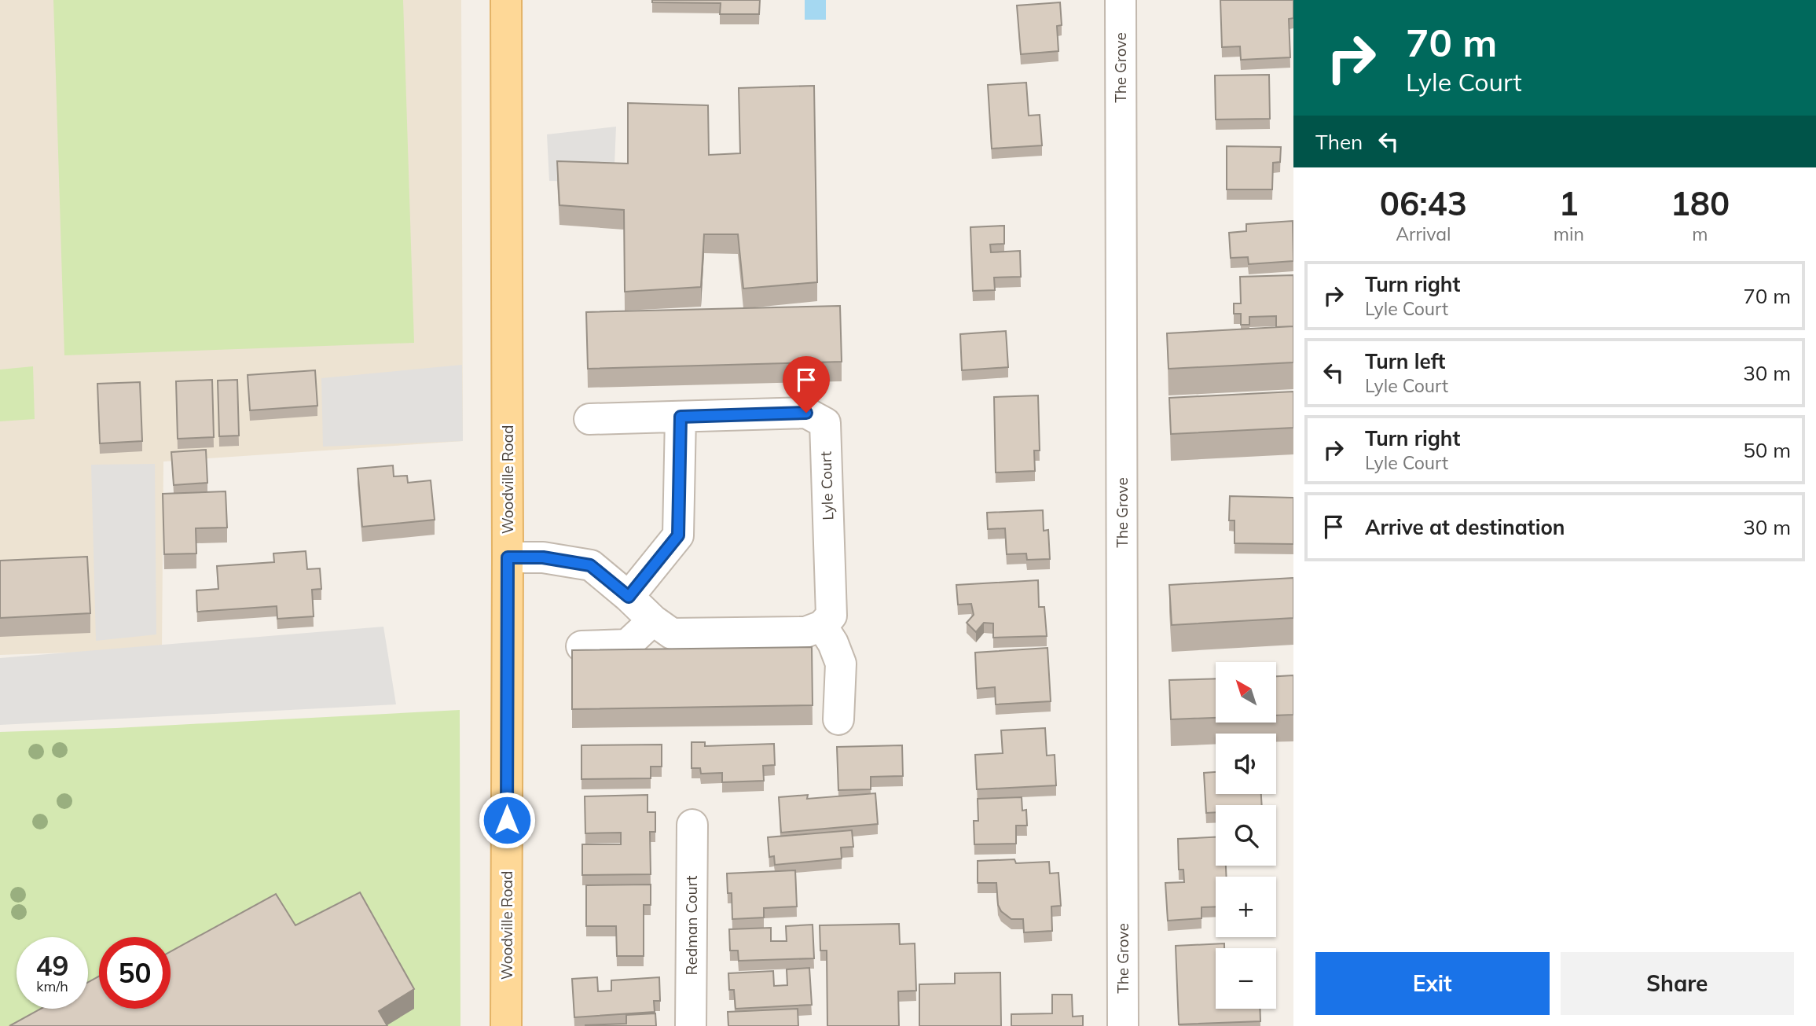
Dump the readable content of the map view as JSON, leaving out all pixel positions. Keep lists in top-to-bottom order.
{
  "streets": {
    "main road": ["Woodville Road"],
    "street": ["The Grove", "Lyle Court", "Redman Court"]
  },
  "north": "top left",
  "page": {
    "turn": ["70 m", "Lyle Court"],
    "then": "Then",
    "eta": [
      "06:43",
      "Arrival",
      "1",
      "min",
      "180",
      "m"
    ],
    "list": [
      {
        "name": "Turn right",
        "note": "Lyle Court",
        "value": "70 m"
      },
      {
        "name": "Turn left",
        "note": "Lyle Court",
        "value": "30 m"
      },
      {
        "name": "Turn right",
        "note": "Lyle Court",
        "value": "50 m"
      },
      {
        "name": "Arrive at destination",
        "value": "30 m"
      }
    ],
    "map_buttons": ["+", "−"],
    "speed": "49 km/h",
    "limit": "50",
    "buttons": ["Exit", "Share"]
  }
}
